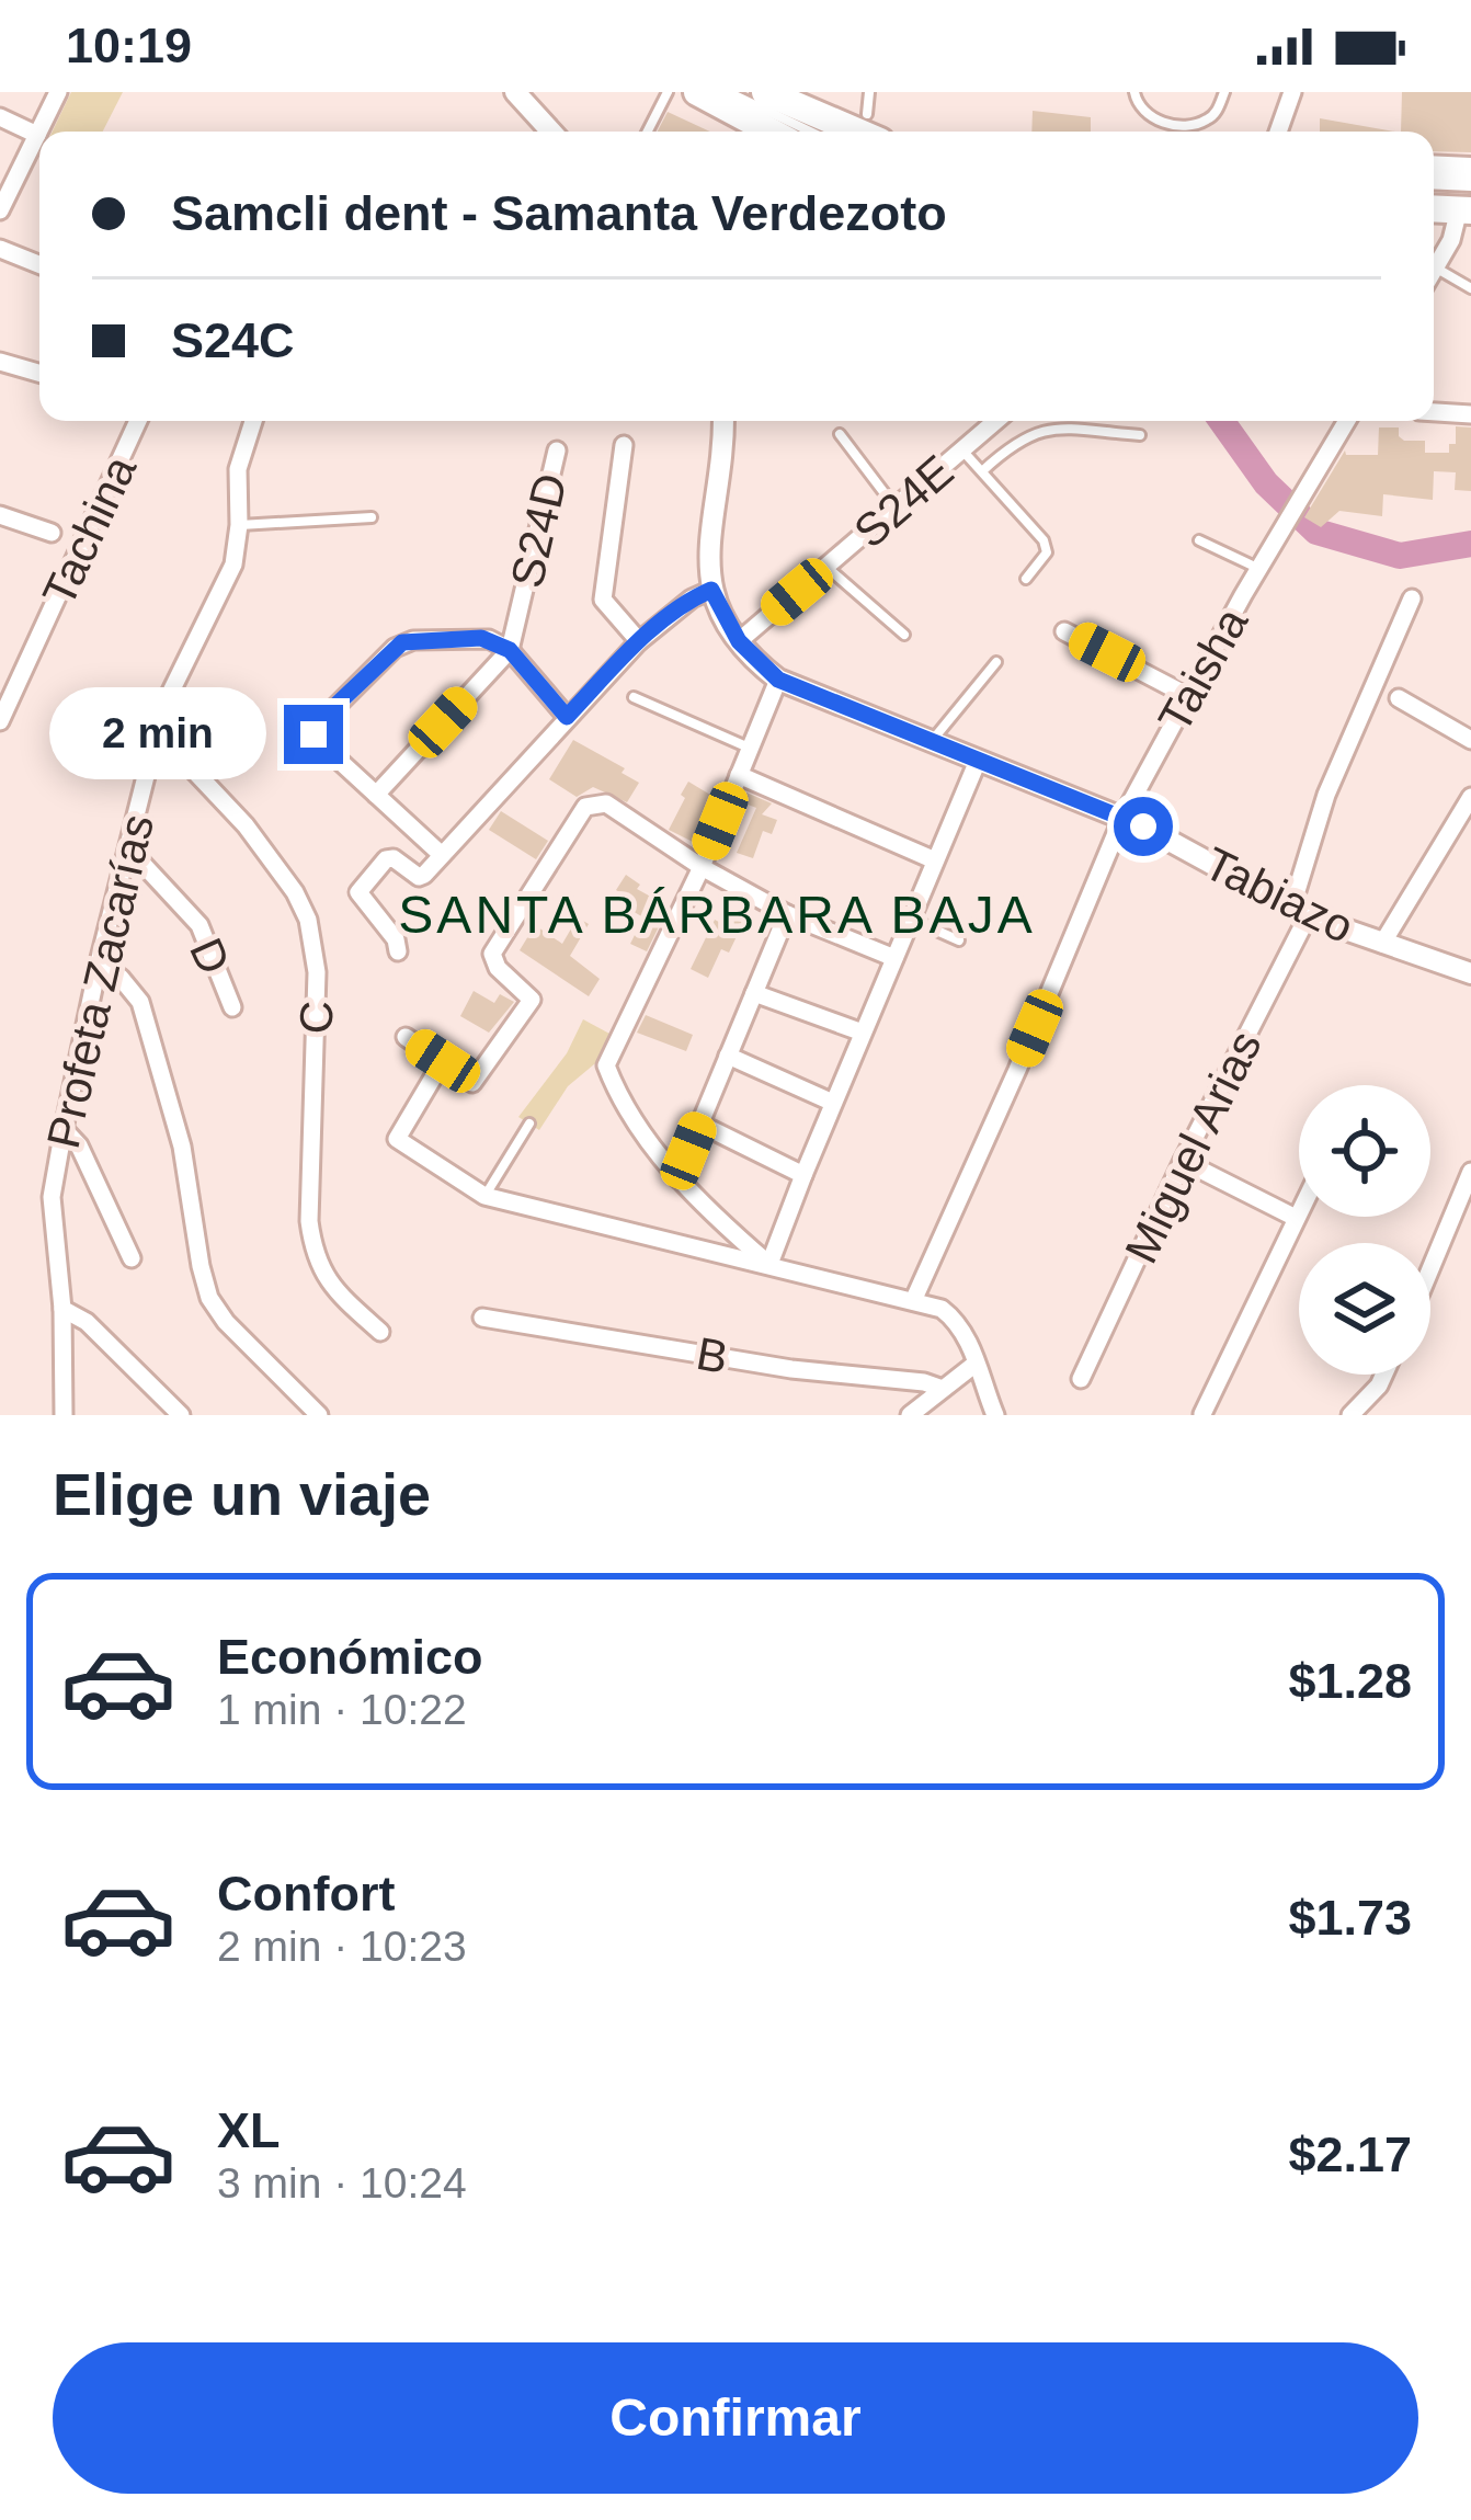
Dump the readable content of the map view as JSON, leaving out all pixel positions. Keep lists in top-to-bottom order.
{
  "streets": {
    "street": [
      "S24E",
      "Tachina",
      "S24D",
      "Taisha",
      "Tabiazo",
      "D",
      "Profeta Zacarías",
      "C",
      "Miguel Arias",
      "B"
    ]
  },
  "crossings": [
    ["S24E", "Tabiazo"],
    ["Taisha", "Tabiazo"],
    ["Tabiazo", "Miguel Arias"],
    ["D", "Profeta Zacarías"],
    ["Profeta Zacarías", "C"]
  ],
  "districts": ["SANTA BÁRBARA BAJA"],
  "page": {
    "status": "10:19",
    "banner": ["Samcli dent - Samanta Verdezoto", "S24C"],
    "bubble": "2 min",
    "heading": "Elige un viaje",
    "list": [
      {
        "name": "Económico",
        "note": "1 min · 10:22",
        "value": "$1.28"
      },
      {
        "name": "Confort",
        "note": "2 min · 10:23",
        "value": "$1.73"
      },
      {
        "name": "XL",
        "note": "3 min · 10:24",
        "value": "$2.17"
      }
    ],
    "buttons": "Confirmar"
  }
}
